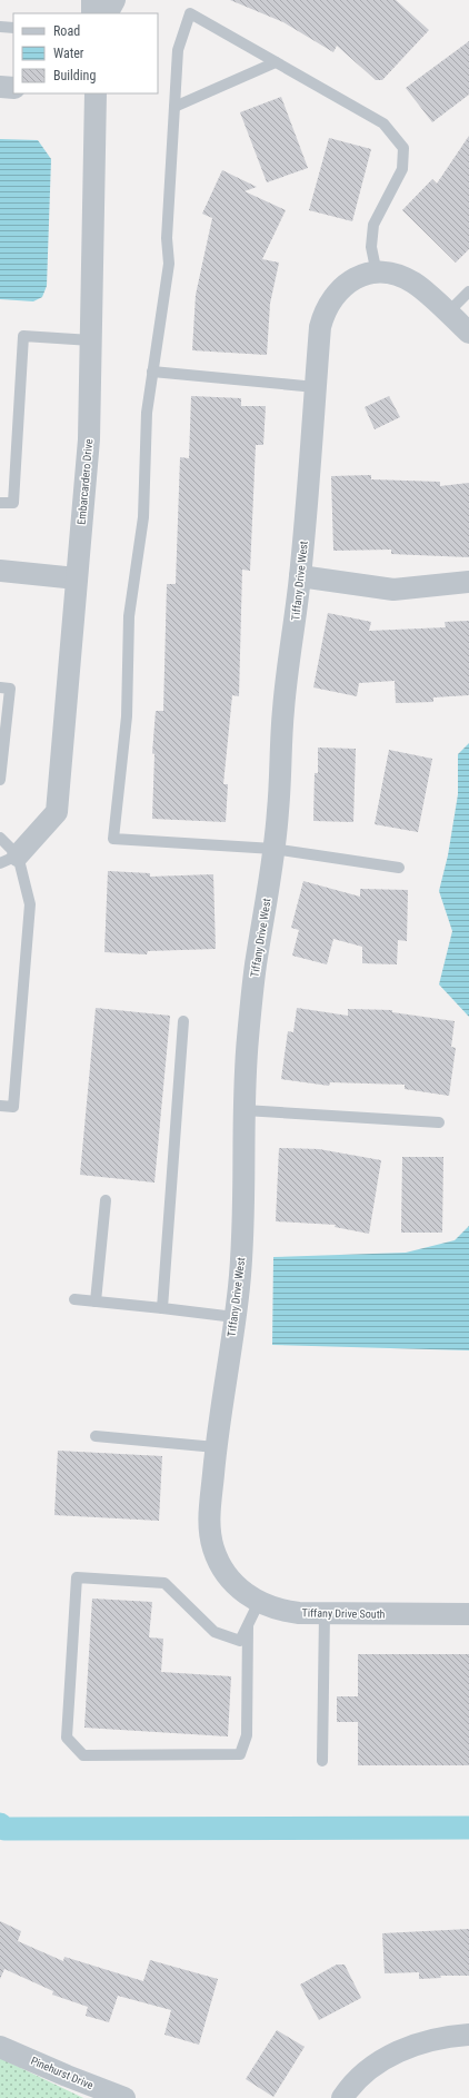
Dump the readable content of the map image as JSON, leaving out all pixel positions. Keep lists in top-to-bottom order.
{
  "streets": {
    "street": [
      "Embarcardero Drive",
      "Tiffany Drive West",
      "Tiffany Drive South",
      "Pinehurst Drive"
    ]
  },
  "crossings": [
    ["Tiffany Drive West", "Tiffany Drive South"]
  ],
  "legend": ["Road", "Water", "Building"]
}
